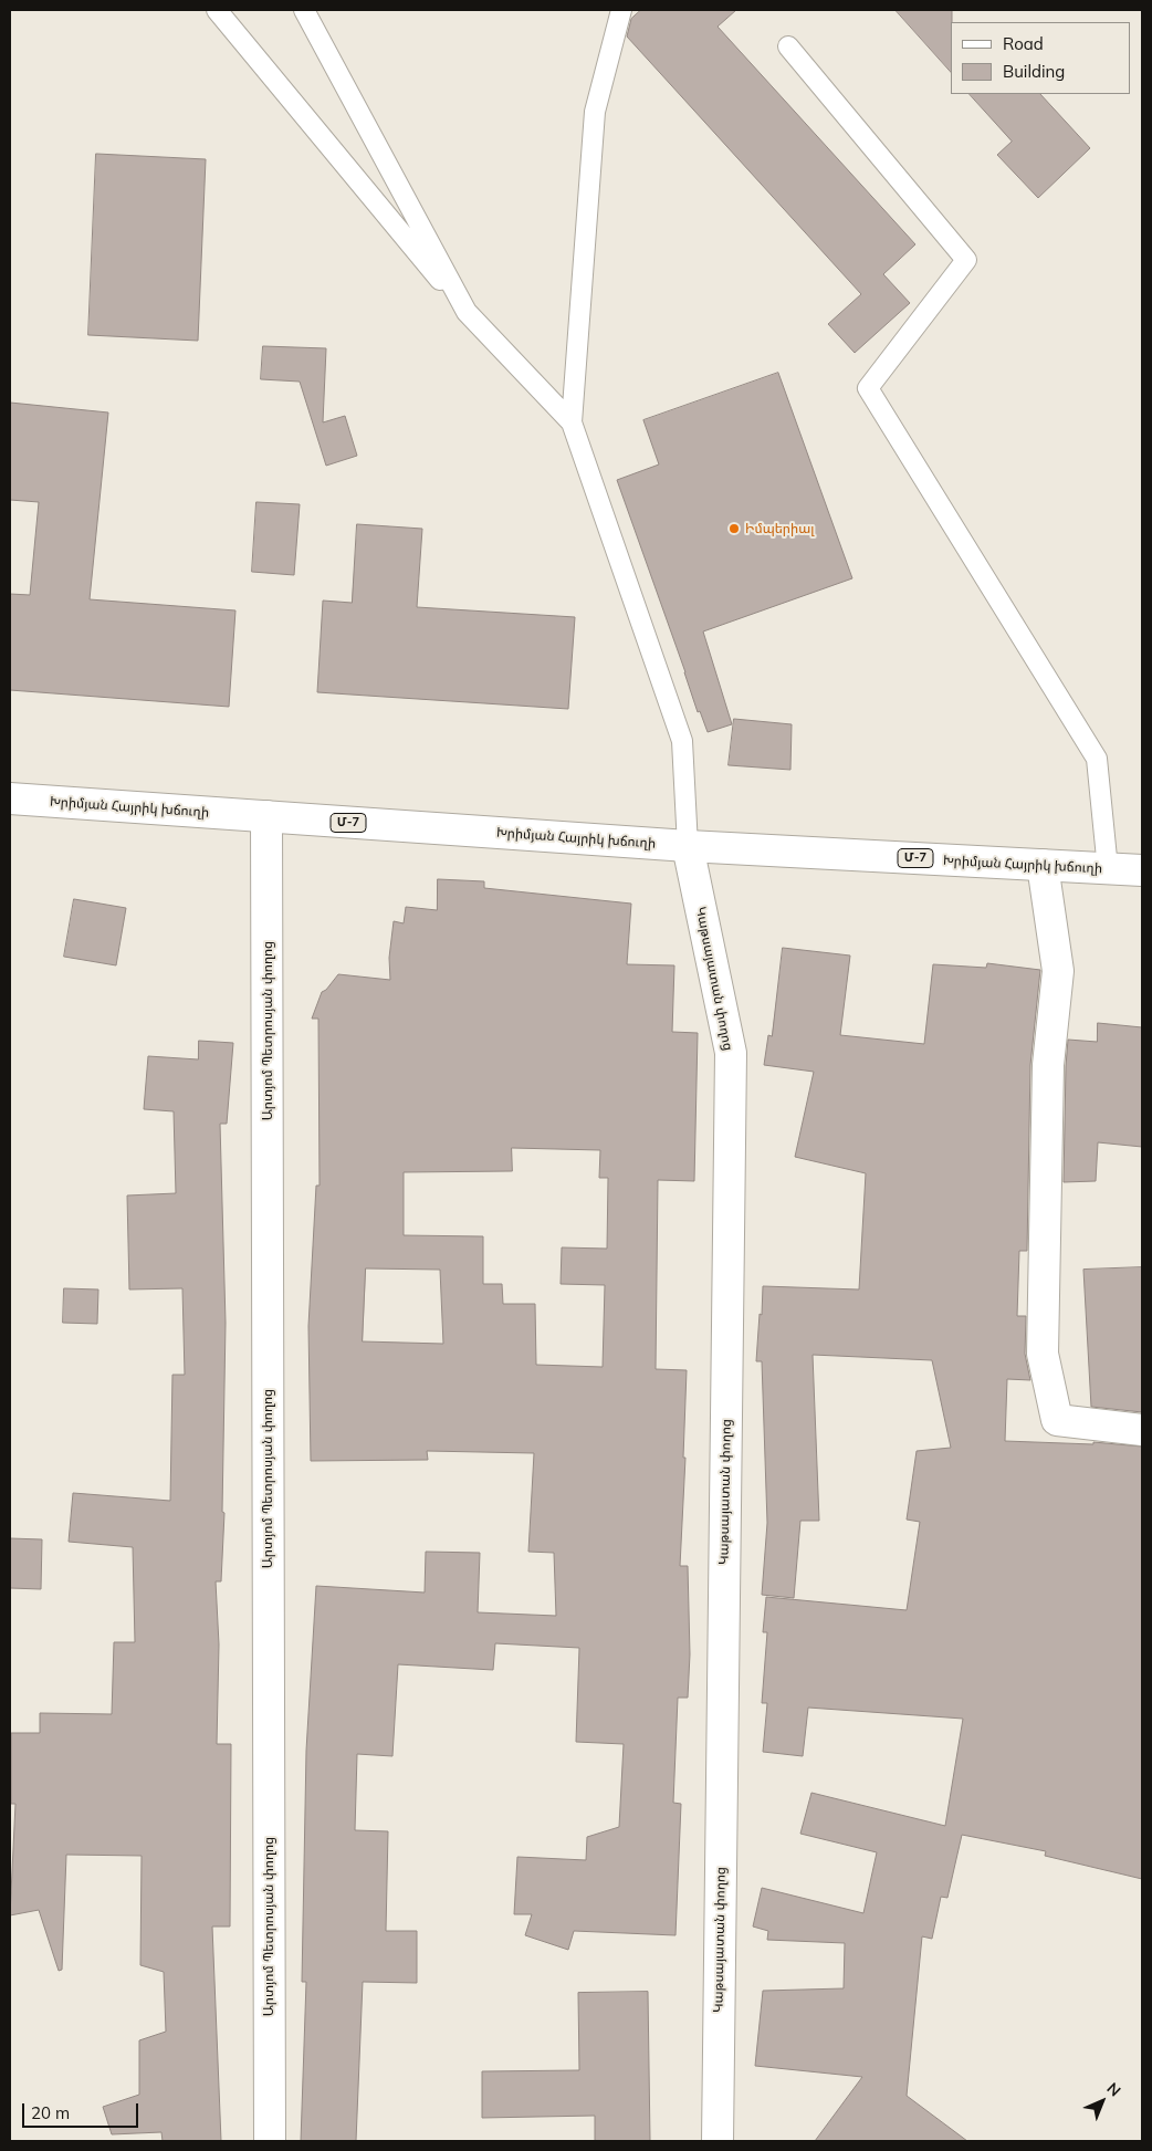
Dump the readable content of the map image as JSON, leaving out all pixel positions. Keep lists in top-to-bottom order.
{
  "streets": {
    "main road": [
      "Խրիմյան Հայրիկ խճուղի",
      "Մ-7",
      "Կաթսայատան փողոց",
      "Արտյոմ Պետրոսյան փողոց"
    ]
  },
  "crossings": [
    ["Խրիմյան Հայրիկ խճուղի", "Կաթսայատան փողոց"],
    ["Խրիմյան Հայրիկ խճուղի", "Արտյոմ Պետրոսյան փողոց"]
  ],
  "places": ["Իմպերիալ"],
  "legend": ["Road", "Building"],
  "scale_bar": "20 m",
  "north": "top right"
}
